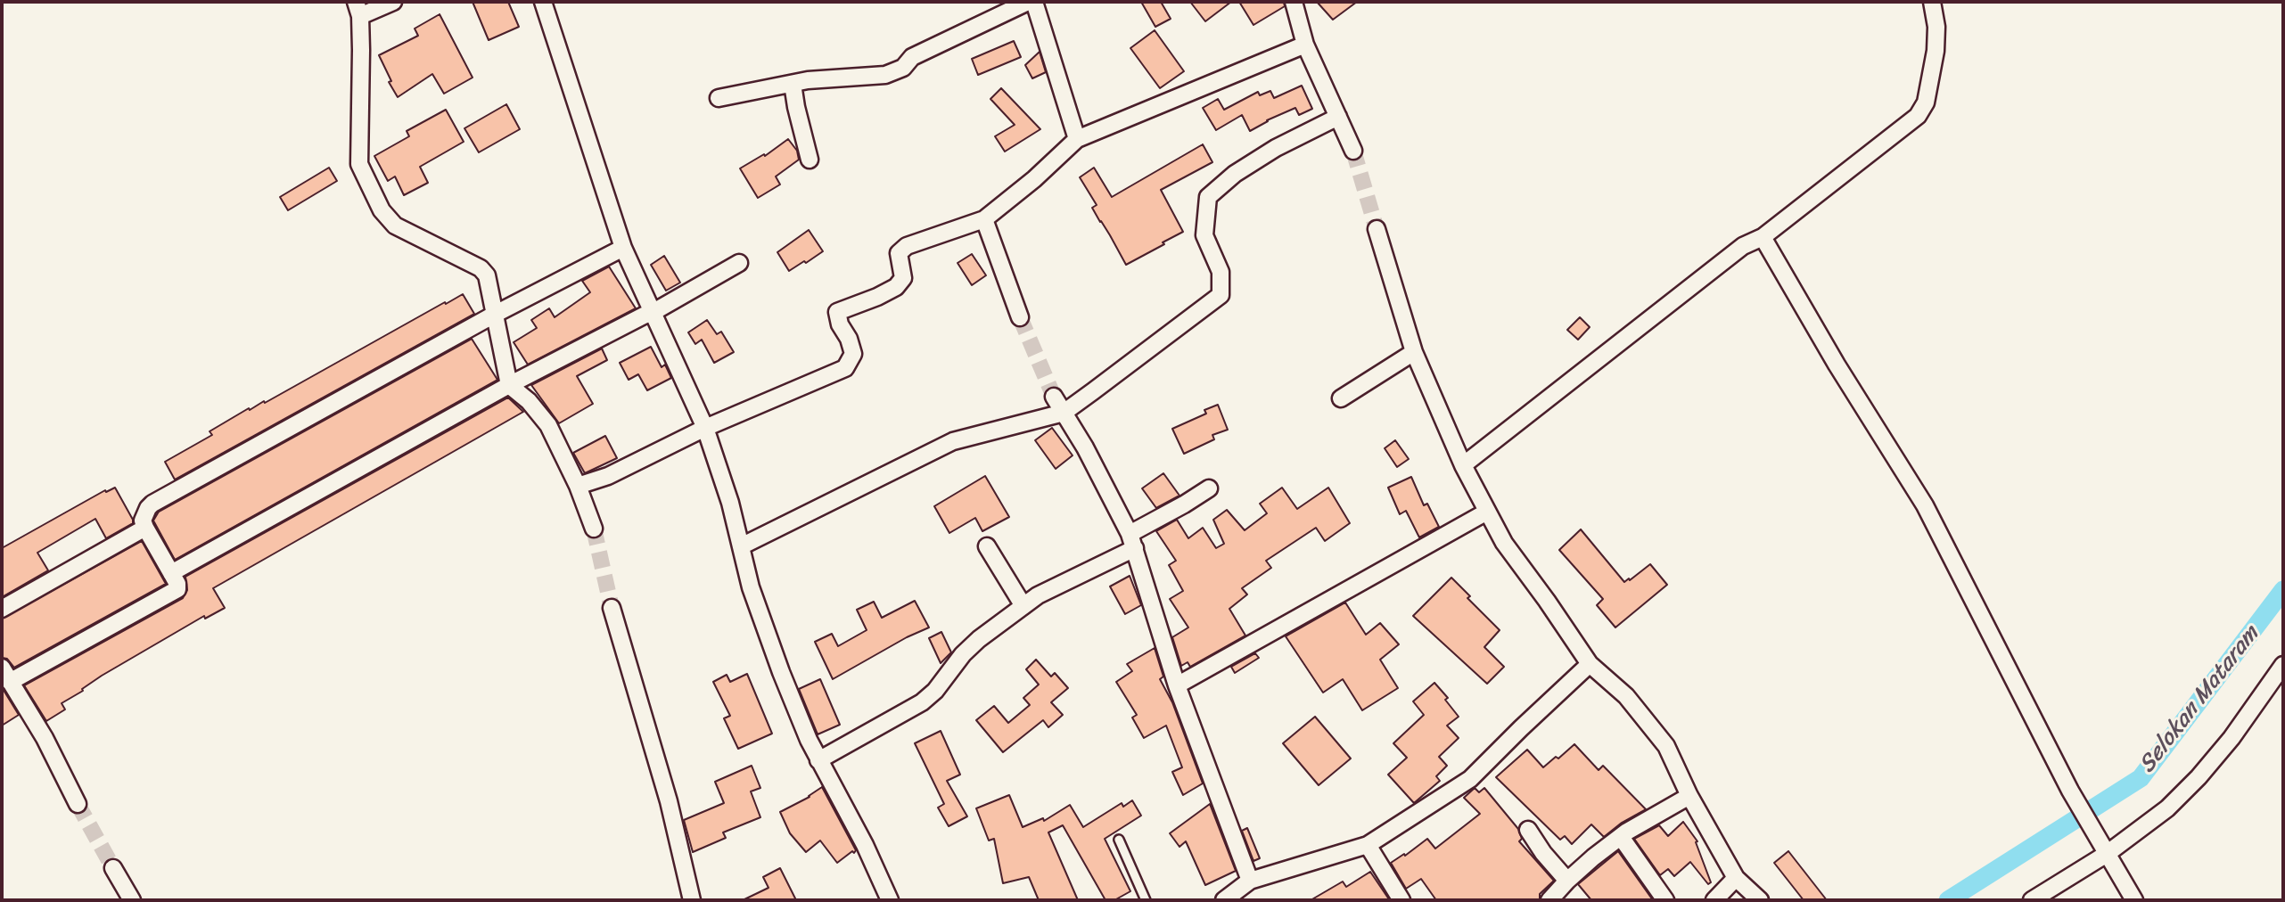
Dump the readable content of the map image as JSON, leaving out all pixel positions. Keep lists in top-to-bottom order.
{
  "water": ["Selokan Mataram"]
}
